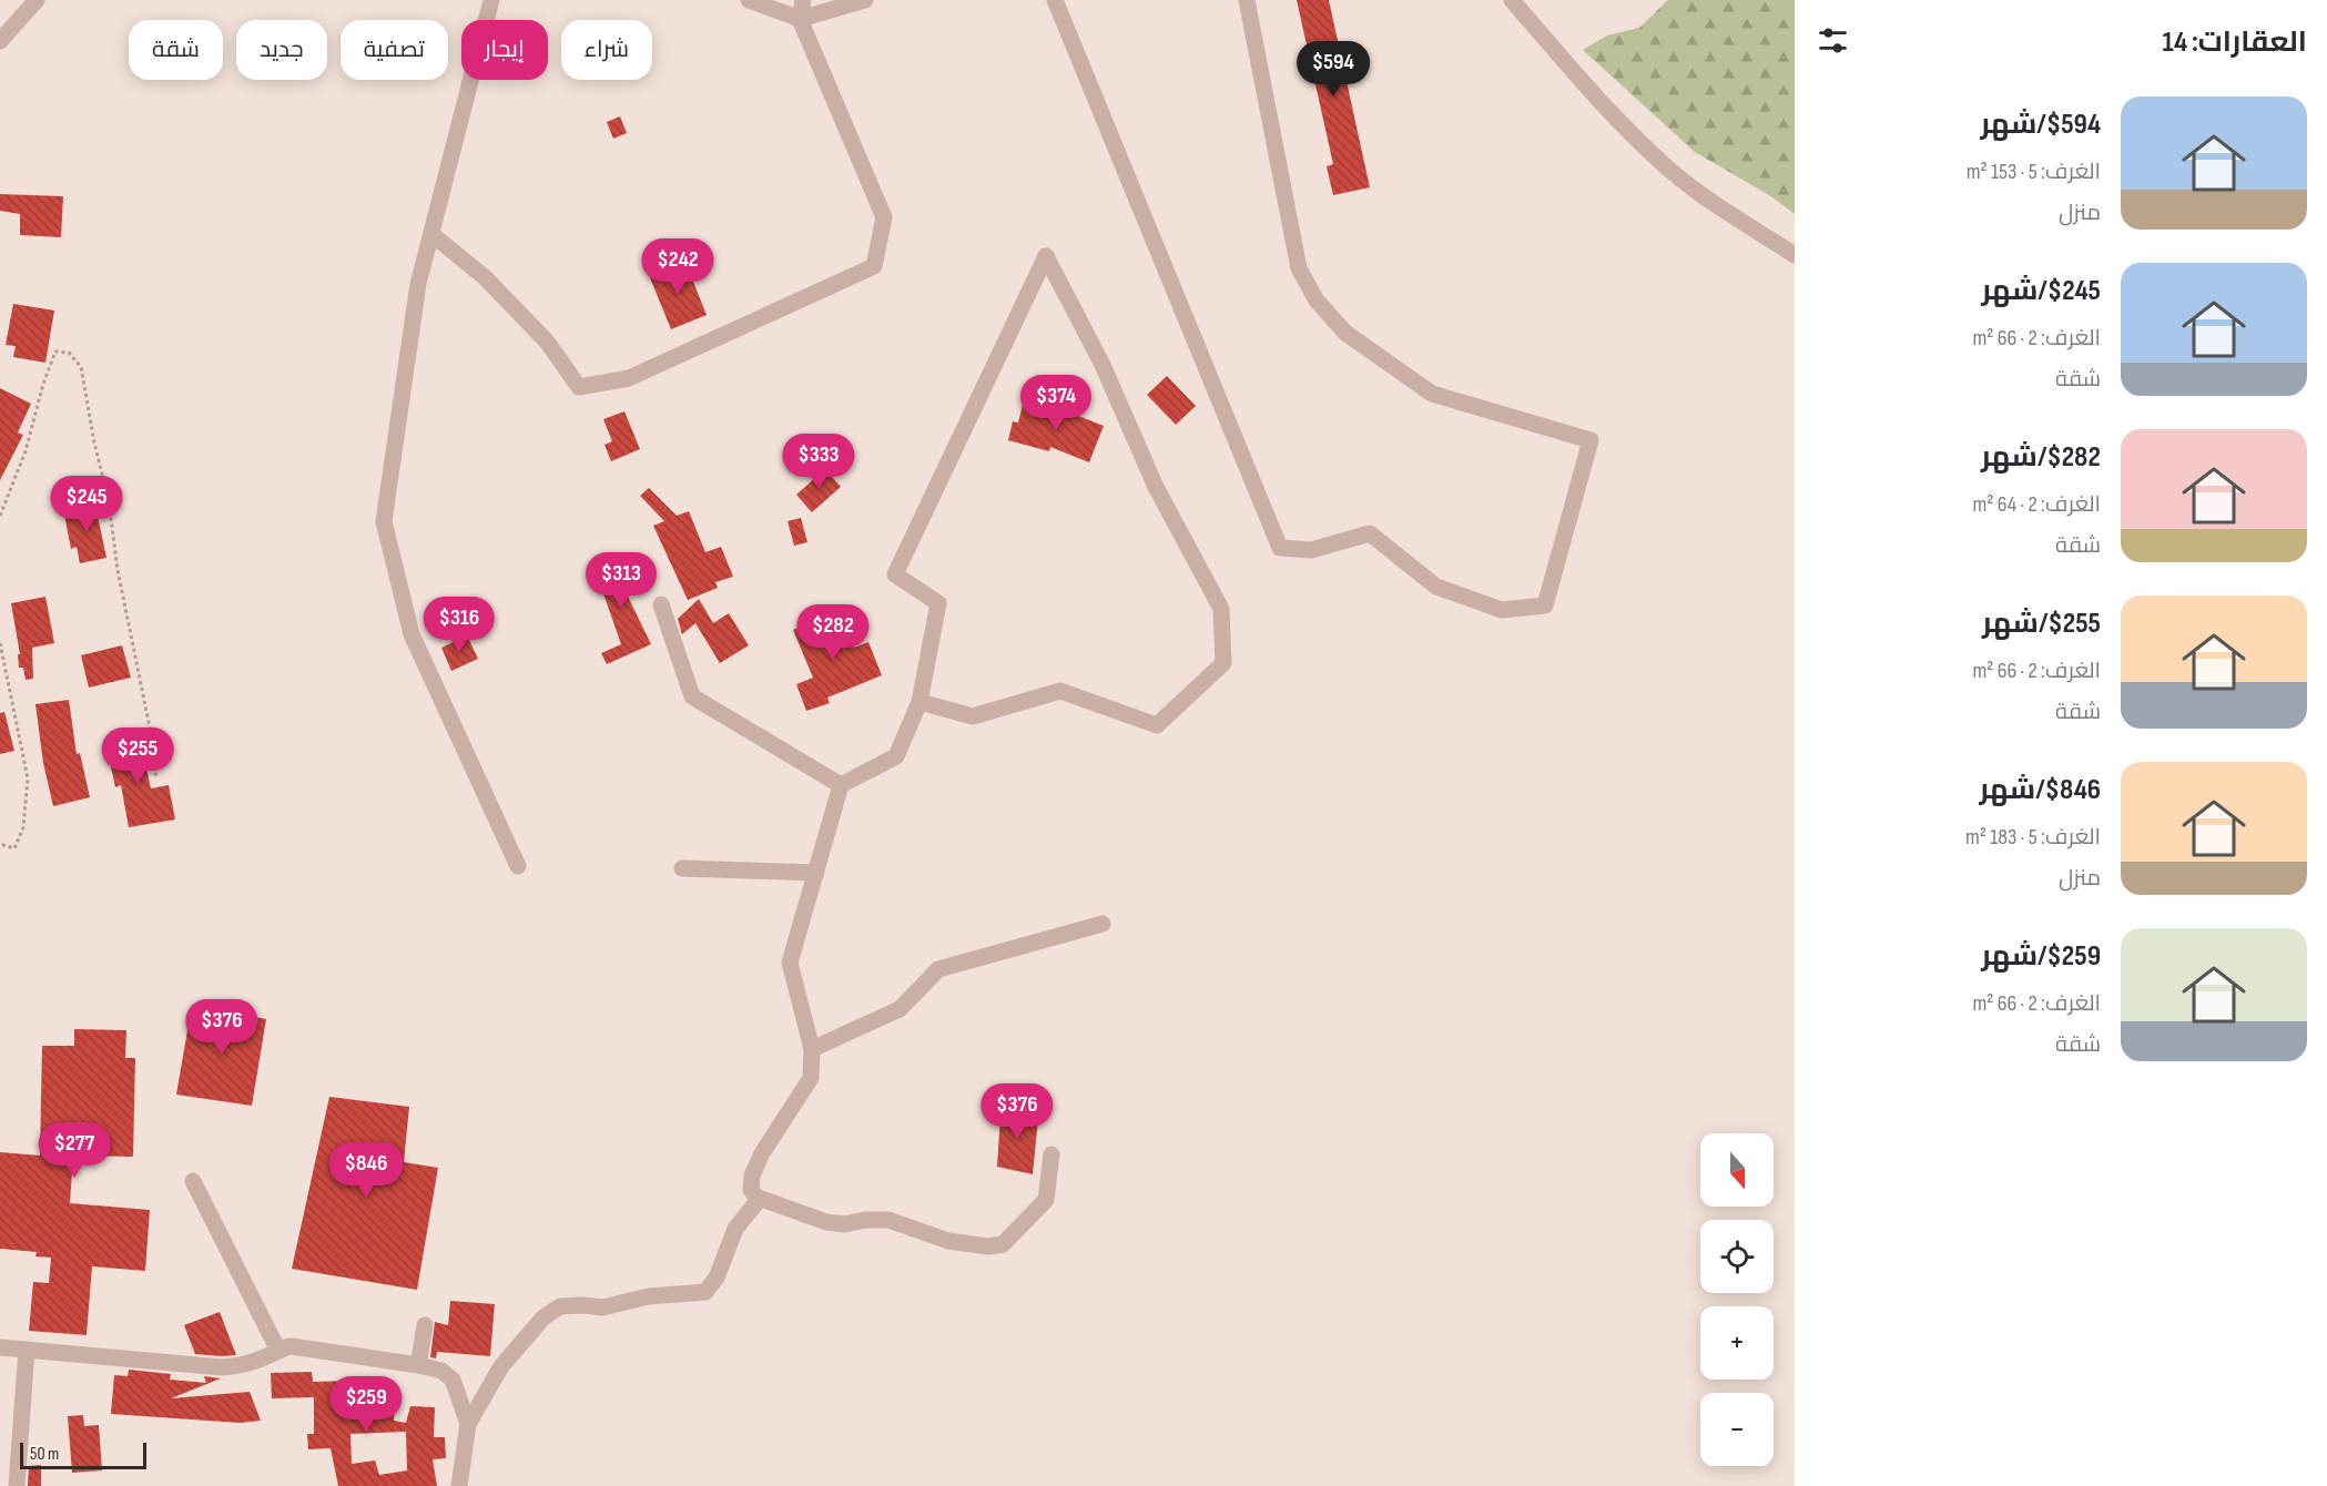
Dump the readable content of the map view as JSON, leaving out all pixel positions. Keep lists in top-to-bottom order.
{
  "scale_bar": "50 m",
  "north": "bottom",
  "page": {
    "heading": "العقارات: 14",
    "chip": [
      "شراء",
      "إيجار",
      "تصفية",
      "جديد",
      "شقة"
    ],
    "price": [
      "$594",
      "$242",
      "$374",
      "$333",
      "$245",
      "$313",
      "$316",
      "$282",
      "$255",
      "$376",
      "$376",
      "$277",
      "$846",
      "$259"
    ],
    "list": [
      {
        "name": "$594/شهر",
        "note": "الغرف: 5 · 153 m² · منزل"
      },
      {
        "name": "$245/شهر",
        "note": "الغرف: 2 · 66 m² · شقة"
      },
      {
        "name": "$282/شهر",
        "note": "الغرف: 2 · 64 m² · شقة"
      },
      {
        "name": "$255/شهر",
        "note": "الغرف: 2 · 66 m² · شقة"
      },
      {
        "name": "$846/شهر",
        "note": "الغرف: 5 · 183 m² · منزل"
      },
      {
        "name": "$259/شهر",
        "note": "الغرف: 2 · 66 m² · شقة"
      }
    ],
    "map_buttons": ["+", "−"],
    "scale": "50 m"
  }
}
